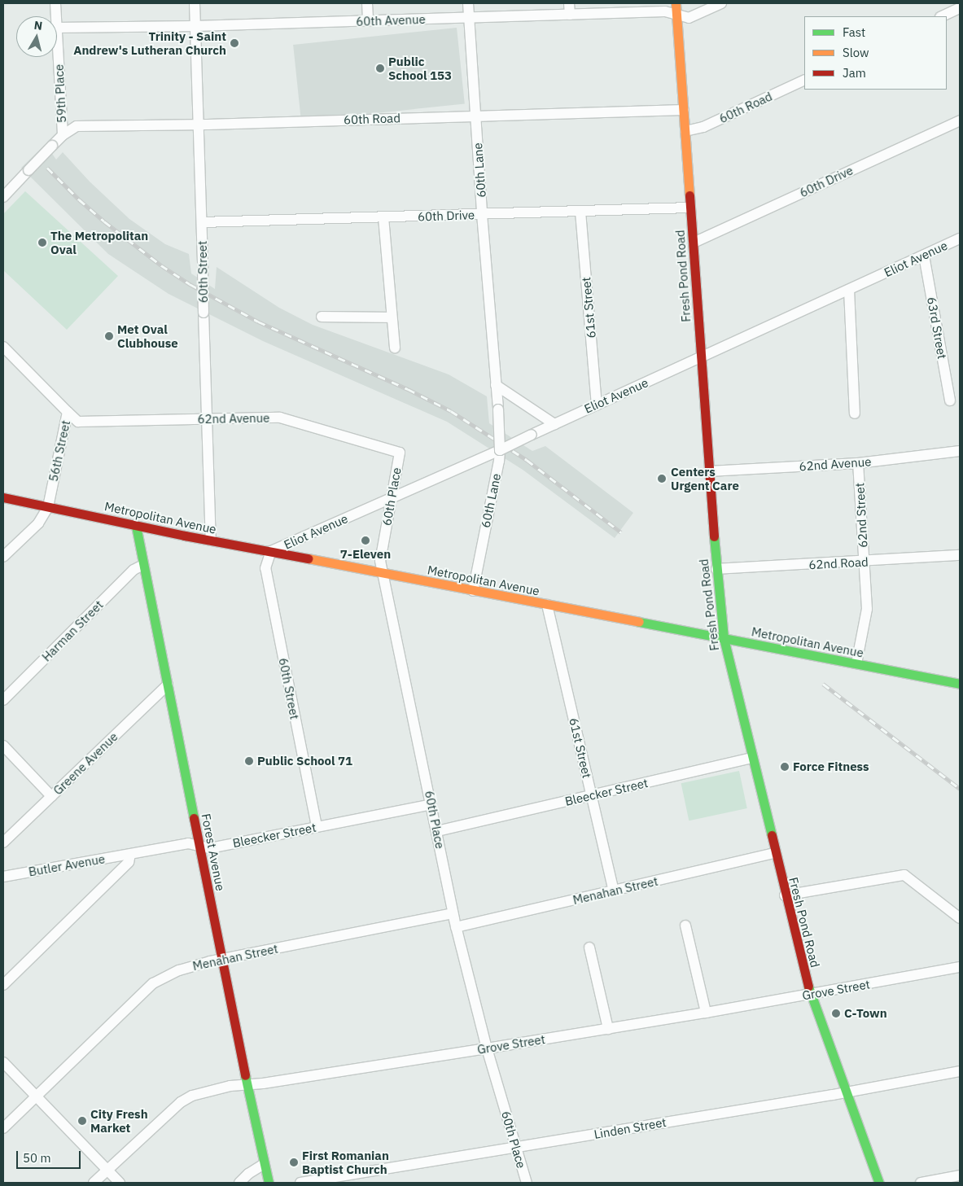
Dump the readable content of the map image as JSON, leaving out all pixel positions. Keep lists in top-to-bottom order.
{
  "streets": {
    "main road": ["Fresh Pond Road", "Metropolitan Avenue", "Forest Avenue"],
    "street": [
      "60th Avenue",
      "59th Place",
      "60th Road",
      "60th Lane",
      "60th Drive",
      "Eliot Avenue",
      "60th Street",
      "61st Street",
      "63rd Street",
      "62nd Avenue",
      "56th Street",
      "60th Place",
      "62nd Street",
      "62nd Road",
      "Harman Street",
      "Greene Avenue",
      "Bleecker Street",
      "Butler Avenue",
      "Menahan Street",
      "Grove Street",
      "Linden Street"
    ]
  },
  "crossings": [
    ["60th Avenue", "60th Lane"],
    ["60th Avenue", "60th Street"],
    ["60th Avenue", "Fresh Pond Road"],
    ["59th Place", "60th Road"],
    ["60th Road", "60th Lane"],
    ["60th Road", "60th Street"],
    ["60th Road", "Fresh Pond Road"],
    ["60th Lane", "60th Drive"],
    ["60th Lane", "Eliot Avenue"],
    ["60th Lane", "Metropolitan Avenue"],
    ["60th Drive", "60th Street"],
    ["60th Drive", "Fresh Pond Road"],
    ["60th Drive", "61st Street"],
    ["Eliot Avenue", "60th Street"],
    ["Eliot Avenue", "Fresh Pond Road"],
    ["Eliot Avenue", "61st Street"],
    ["Eliot Avenue", "63rd Street"],
    ["Eliot Avenue", "60th Place"],
    ["Eliot Avenue", "Metropolitan Avenue"],
    ["60th Street", "62nd Avenue"],
    ["60th Street", "Metropolitan Avenue"],
    ["60th Street", "Bleecker Street"],
    ["Fresh Pond Road", "62nd Avenue"],
    ["Fresh Pond Road", "Metropolitan Avenue"],
    ["Fresh Pond Road", "62nd Road"],
    ["Fresh Pond Road", "Bleecker Street"],
    ["Fresh Pond Road", "Menahan Street"],
    ["Fresh Pond Road", "Grove Street"],
    ["Fresh Pond Road", "Linden Street"],
    ["61st Street", "Metropolitan Avenue"],
    ["61st Street", "Bleecker Street"],
    ["61st Street", "Menahan Street"],
    ["62nd Avenue", "56th Street"],
    ["62nd Avenue", "60th Place"],
    ["62nd Avenue", "62nd Street"],
    ["56th Street", "Metropolitan Avenue"],
    ["60th Place", "Metropolitan Avenue"],
    ["60th Place", "Bleecker Street"],
    ["60th Place", "Menahan Street"],
    ["60th Place", "Grove Street"],
    ["60th Place", "Linden Street"],
    ["62nd Street", "Metropolitan Avenue"],
    ["62nd Street", "62nd Road"],
    ["Metropolitan Avenue", "Forest Avenue"],
    ["Harman Street", "Forest Avenue"],
    ["Greene Avenue", "Forest Avenue"],
    ["Bleecker Street", "Forest Avenue"],
    ["Bleecker Street", "Butler Avenue"],
    ["Forest Avenue", "Menahan Street"],
    ["Forest Avenue", "Grove Street"]
  ],
  "places": [
    "Trinity - Saint Andrew's Lutheran Church",
    "Public School 153",
    "The Metropolitan Oval",
    "Met Oval Clubhouse",
    "Centers Urgent Care",
    "7-Eleven",
    "Public School 71",
    "Force Fitness",
    "C-Town",
    "City Fresh Market",
    "First Romanian Baptist Church"
  ],
  "legend": ["Fast", "Slow", "Jam"],
  "scale_bar": "50 m",
  "north": "top"
}
